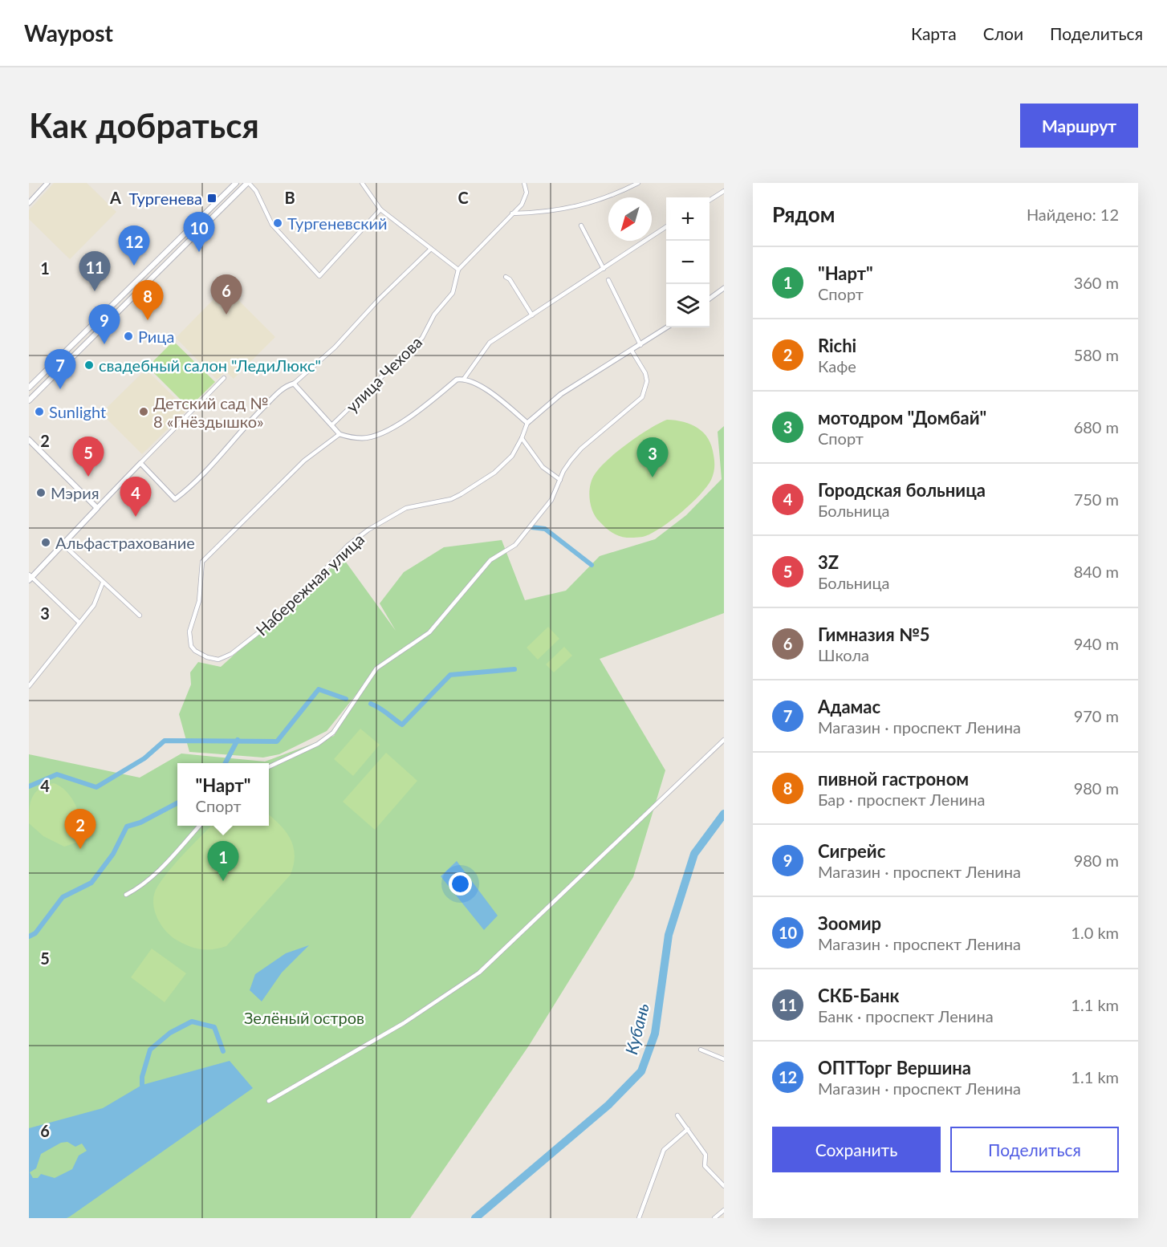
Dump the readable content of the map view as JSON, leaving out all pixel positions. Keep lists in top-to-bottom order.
{
  "streets": {
    "street": ["улица Чехова", "Набережная улица"]
  },
  "water": ["Кубань"],
  "parks": ["Зелёный остров"],
  "places": {
    "transit": ["Тургенева"],
    "other": [
      "Тургеневский",
      "Рица",
      "свадебный салон \"ЛедиЛюкс\"",
      "Sunlight",
      "Детский сад № 8 «Гнёздышко»",
      "Мэрия",
      "Альфастрахование"
    ]
  },
  "north": "bottom left",
  "page": {
    "header": "Waypost",
    "nav": ["Карта", "Слои", "Поделиться"],
    "buttons": [
      "Маршрут",
      ["Сохранить", "Поделиться"]
    ],
    "title": "Как добраться",
    "heading": ["Рядом", "Найдено: 12"],
    "map_buttons": ["+", "−"],
    "pins": [
      "10",
      "12",
      "11",
      "6",
      "8",
      "9",
      "7",
      "5",
      "3",
      "4",
      "2",
      "1"
    ],
    "list": [
      {
        "mark": "1",
        "name": "\"Нарт\"",
        "note": "Спорт",
        "value": "360 m"
      },
      {
        "mark": "2",
        "name": "Richi",
        "note": "Кафе",
        "value": "580 m"
      },
      {
        "mark": "3",
        "name": "мотодром \"Домбай\"",
        "note": "Спорт",
        "value": "680 m"
      },
      {
        "mark": "4",
        "name": "Городская больница",
        "note": "Больница",
        "value": "750 m"
      },
      {
        "mark": "5",
        "name": "3Z",
        "note": "Больница",
        "value": "840 m"
      },
      {
        "mark": "6",
        "name": "Гимназия №5",
        "note": "Школа",
        "value": "940 m"
      },
      {
        "mark": "7",
        "name": "Адамас",
        "note": "Магазин · проспект Ленина",
        "value": "970 m"
      },
      {
        "mark": "8",
        "name": "пивной гастроном",
        "note": "Бар · проспект Ленина",
        "value": "980 m"
      },
      {
        "mark": "9",
        "name": "Сигрейс",
        "note": "Магазин · проспект Ленина",
        "value": "980 m"
      },
      {
        "mark": "10",
        "name": "Зоомир",
        "note": "Магазин · проспект Ленина",
        "value": "1.0 km"
      },
      {
        "mark": "11",
        "name": "СКБ-Банк",
        "note": "Банк · проспект Ленина",
        "value": "1.1 km"
      },
      {
        "mark": "12",
        "name": "ОПТТорг Вершина",
        "note": "Магазин · проспект Ленина",
        "value": "1.1 km"
      }
    ],
    "popup": ["\"Нарт\"", "Спорт"]
  },
  "grid": {
    "columns": ["A", "B", "C"],
    "rows": [
      "1",
      "2",
      "3",
      "4",
      "5",
      "6"
    ]
  }
}
